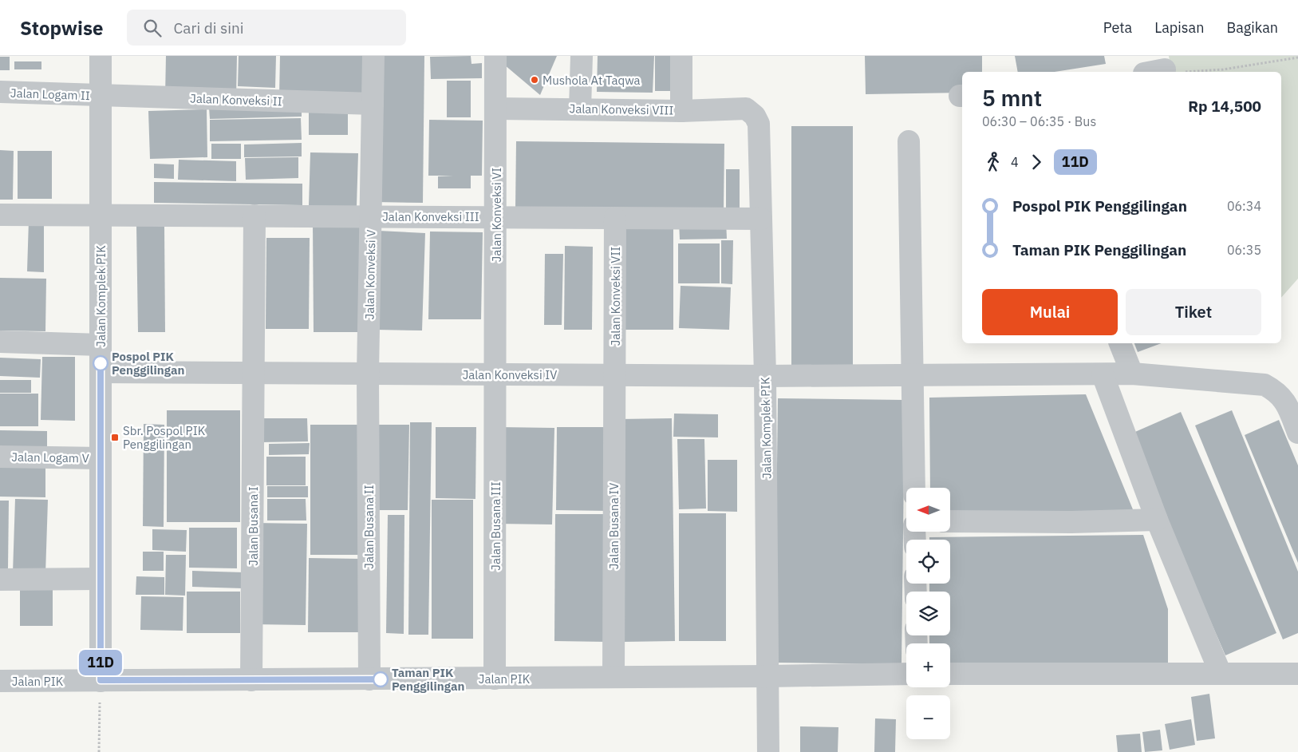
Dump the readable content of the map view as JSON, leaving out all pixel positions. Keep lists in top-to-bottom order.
{
  "streets": {
    "street": [
      "Jalan Logam II",
      "Jalan Konveksi II",
      "Jalan Konveksi VIII",
      "Jalan Konveksi VI",
      "Jalan Konveksi III",
      "Jalan Konveksi V",
      "Jalan Komplek PIK",
      "Jalan Konveksi VII",
      "Jalan Konveksi IV",
      "Jalan Logam V",
      "Jalan Busana I",
      "Jalan Busana III",
      "Jalan Busana IV",
      "Jalan Busana II",
      "Jalan PIK"
    ]
  },
  "crossings": [
    ["Jalan Logam II", "Jalan Konveksi II"],
    ["Jalan Logam II", "Jalan Komplek PIK"],
    ["Jalan Konveksi II", "Jalan Konveksi V"],
    ["Jalan Konveksi II", "Jalan Komplek PIK"],
    ["Jalan Konveksi VIII", "Jalan Konveksi VI"],
    ["Jalan Konveksi VIII", "Jalan Komplek PIK"],
    ["Jalan Konveksi VI", "Jalan Konveksi III"],
    ["Jalan Konveksi VI", "Jalan Konveksi IV"],
    ["Jalan Konveksi VI", "Jalan Busana III"],
    ["Jalan Konveksi III", "Jalan Konveksi V"],
    ["Jalan Konveksi III", "Jalan Komplek PIK"],
    ["Jalan Konveksi III", "Jalan Konveksi VII"],
    ["Jalan Konveksi V", "Jalan Konveksi IV"],
    ["Jalan Konveksi V", "Jalan Busana II"],
    ["Jalan Komplek PIK", "Jalan Konveksi IV"],
    ["Jalan Komplek PIK", "Jalan Logam V"],
    ["Jalan Komplek PIK", "Jalan PIK"],
    ["Jalan Konveksi VII", "Jalan Konveksi IV"],
    ["Jalan Konveksi VII", "Jalan Busana IV"],
    ["Jalan Konveksi IV", "Jalan Busana I"],
    ["Jalan Konveksi IV", "Jalan Busana III"],
    ["Jalan Konveksi IV", "Jalan Busana IV"],
    ["Jalan Konveksi IV", "Jalan Busana II"],
    ["Jalan Busana I", "Jalan PIK"],
    ["Jalan Busana III", "Jalan PIK"],
    ["Jalan Busana IV", "Jalan PIK"],
    ["Jalan Busana II", "Jalan PIK"]
  ],
  "places": {
    "other": ["Mushola At Taqwa", "Pospol PIK Penggilingan", "Taman PIK Penggilingan"],
    "transit": ["Sbr. Pospol PIK Penggilingan"]
  },
  "lines": ["bus line 11D"],
  "north": "left",
  "page": {
    "header": "Stopwise",
    "search": "Cari di sini",
    "nav": ["Peta", "Lapisan", "Bagikan"],
    "on_map": "11D",
    "heading": ["5 mnt", "06:30 – 06:35 · Bus", "Rp 14,500"],
    "legs": ["4", "11D"],
    "list": [
      {
        "name": "Pospol PIK Penggilingan",
        "value": "06:34"
      },
      {
        "name": "Taman PIK Penggilingan",
        "value": "06:35"
      }
    ],
    "buttons": ["Mulai", "Tiket"],
    "map_buttons": ["+", "−"]
  }
}
